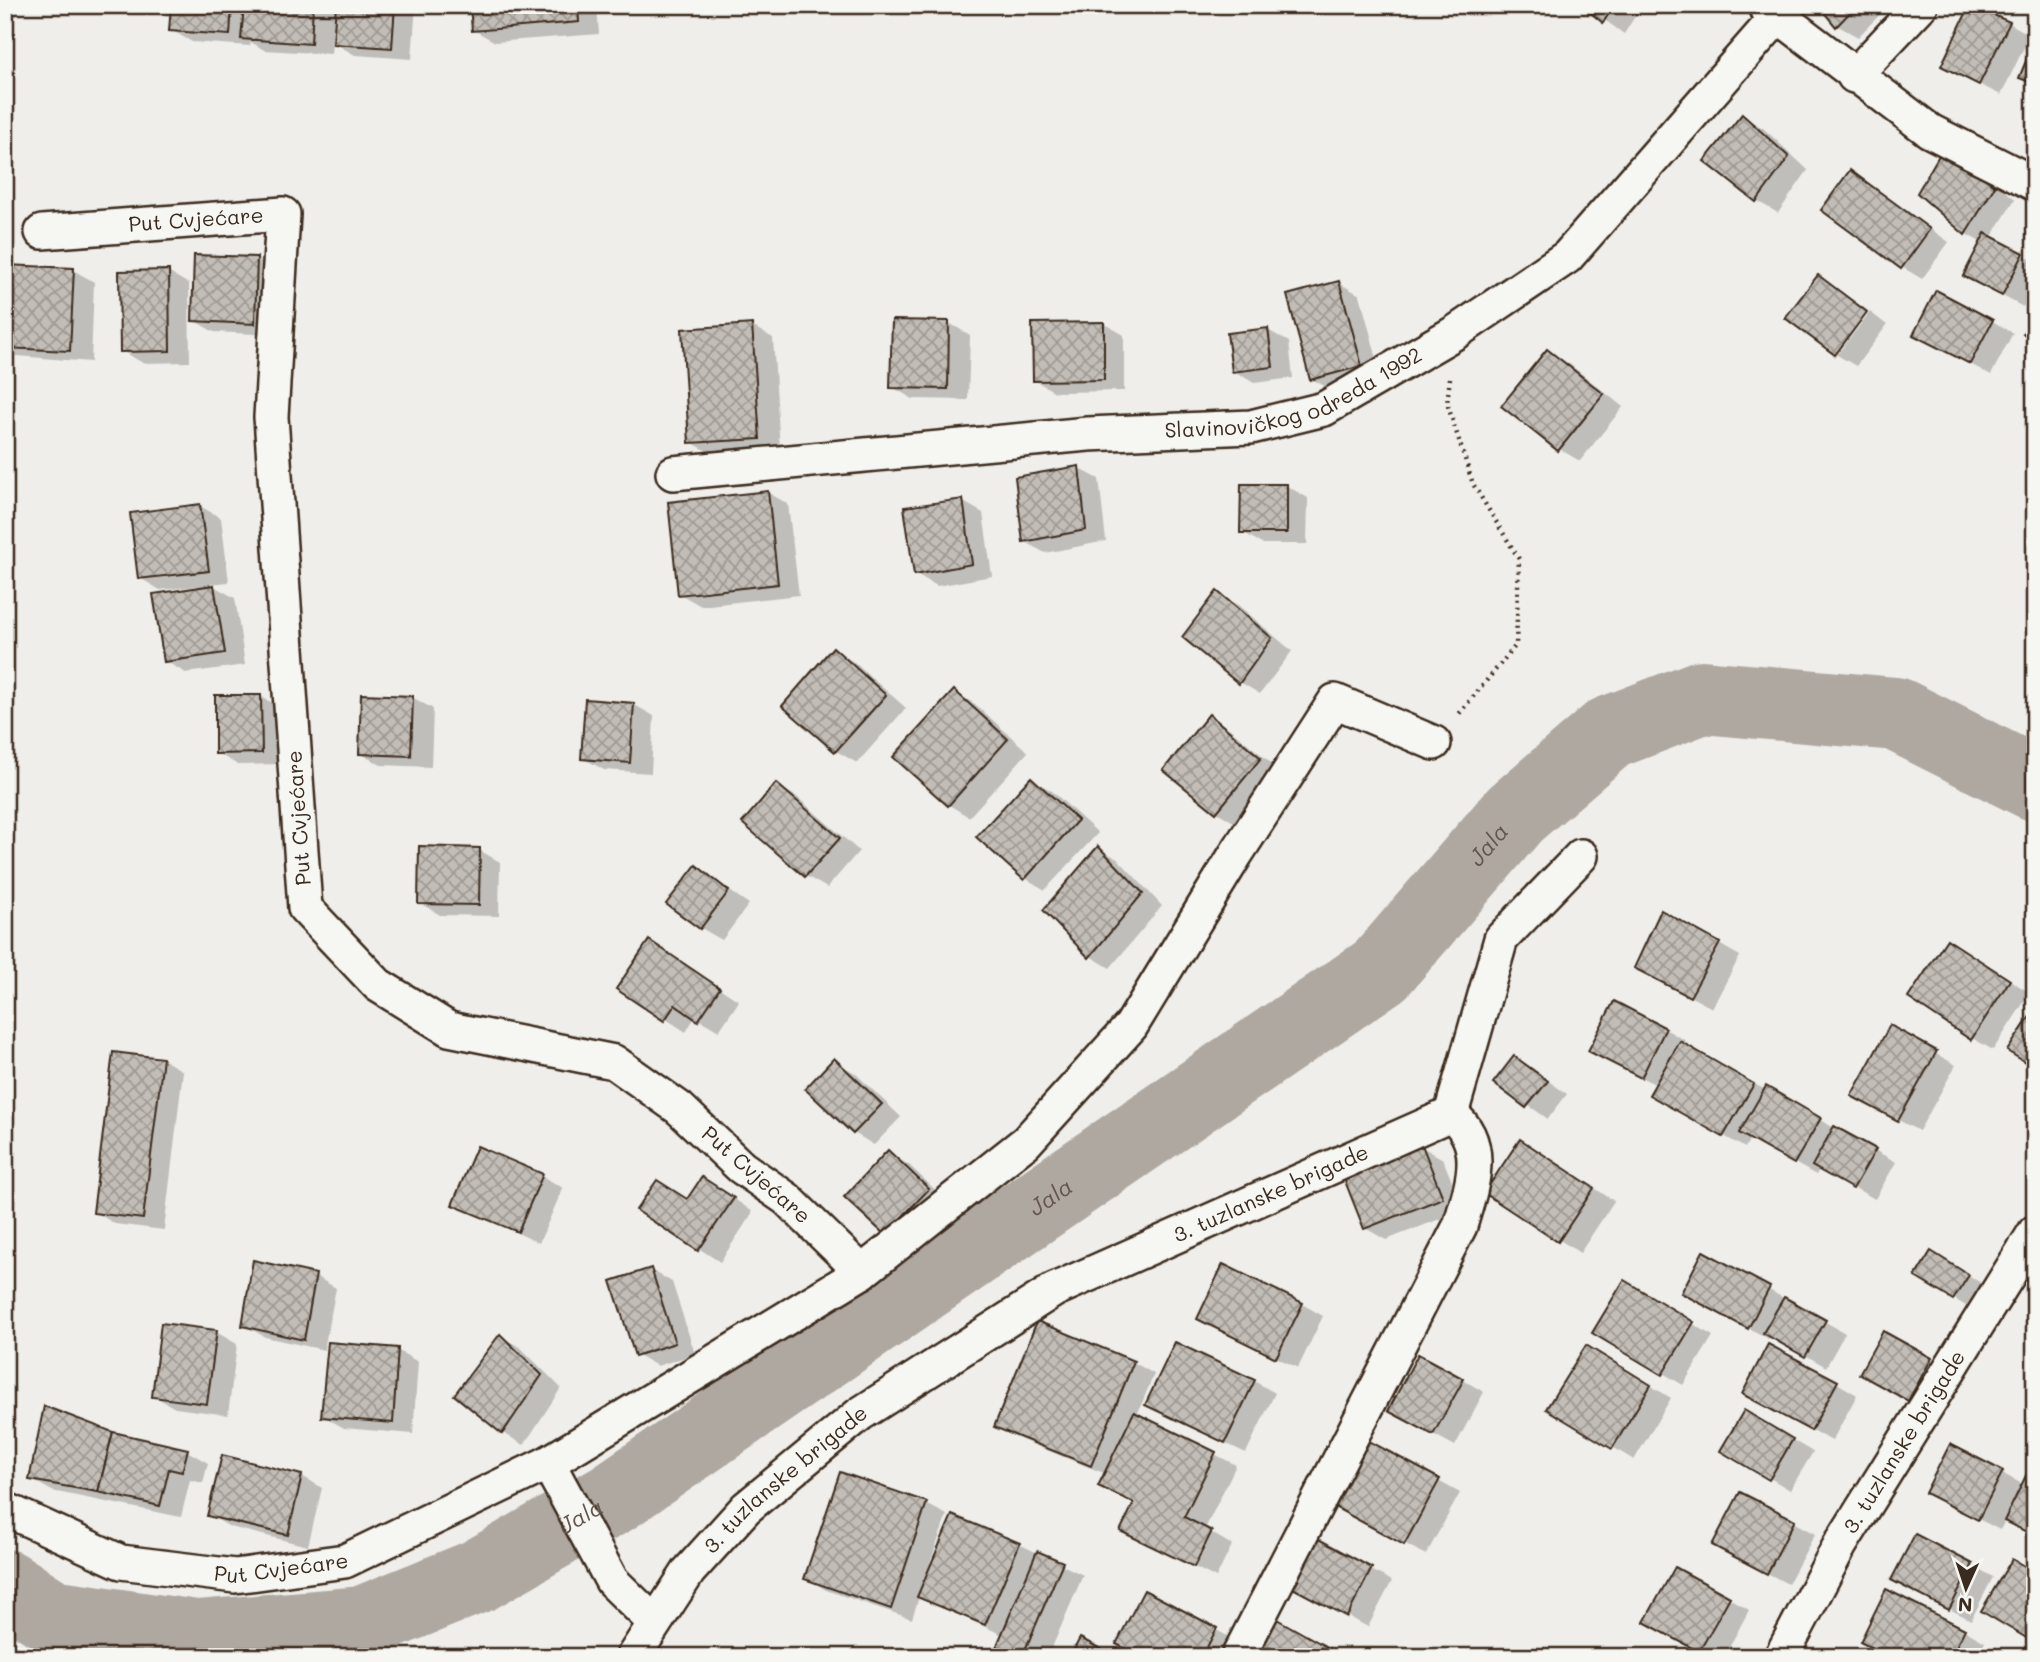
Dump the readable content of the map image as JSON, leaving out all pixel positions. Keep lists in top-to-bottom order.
{
  "streets": {
    "street": ["Put Cvjećare", "Slavinovičkog odreda 1992", "3. tuzlanske brigade"]
  },
  "water": ["Jala"],
  "north": "bottom"
}
